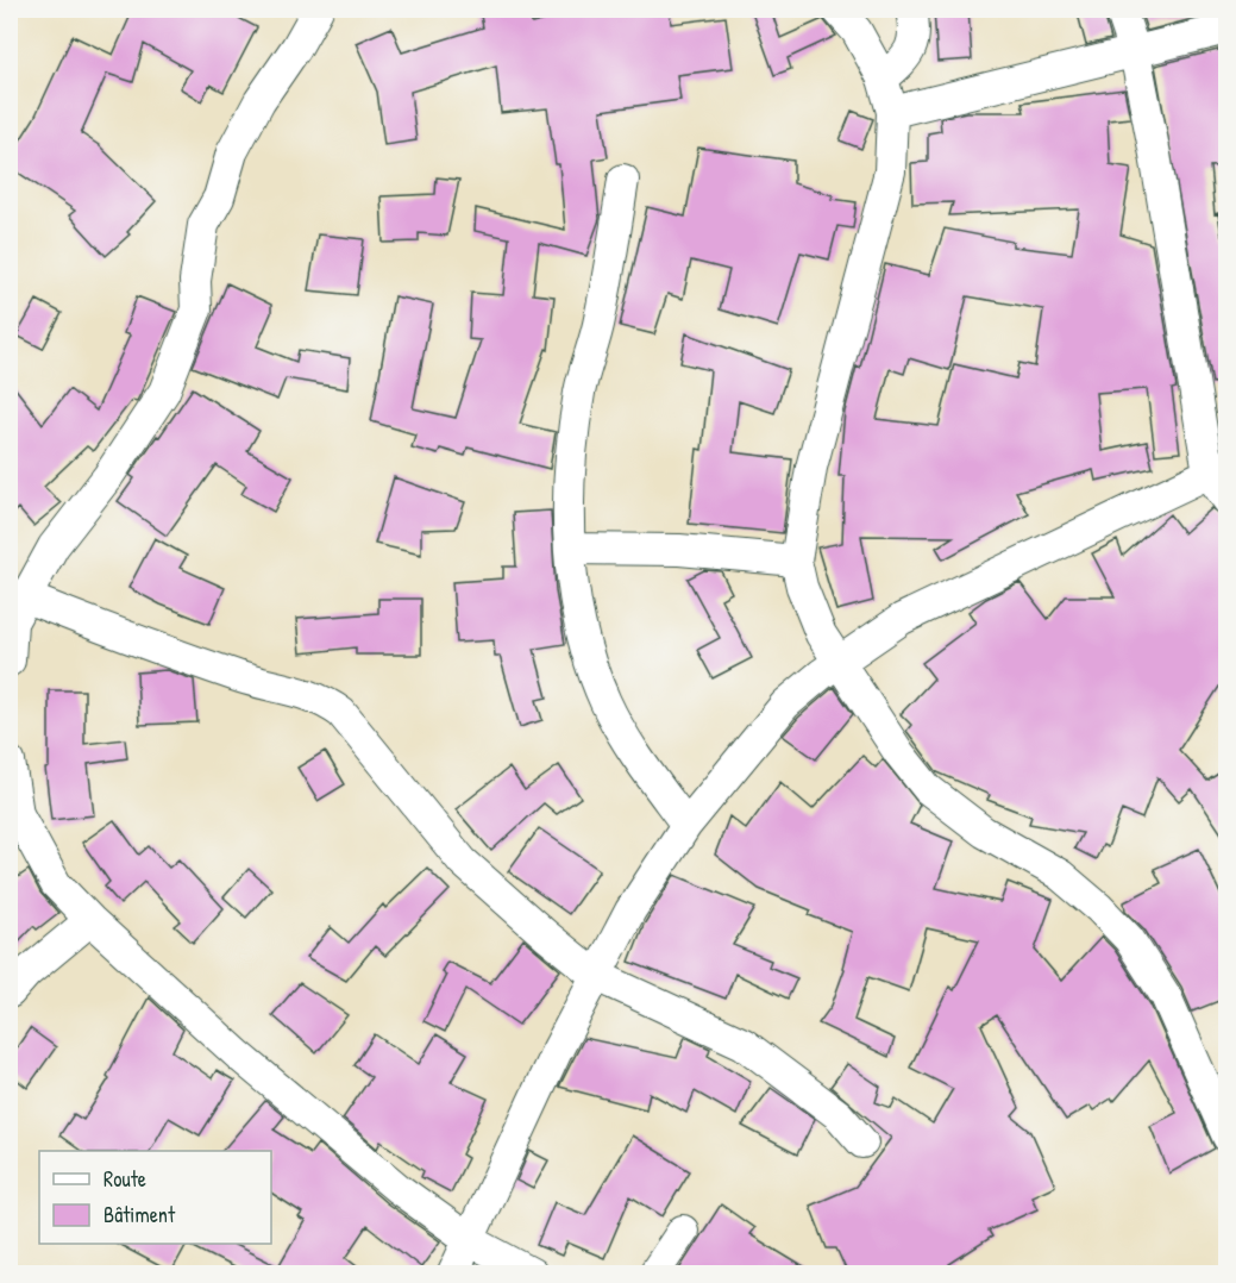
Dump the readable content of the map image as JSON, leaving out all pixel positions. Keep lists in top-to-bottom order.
{
  "legend": ["Route", "Bâtiment"]
}
